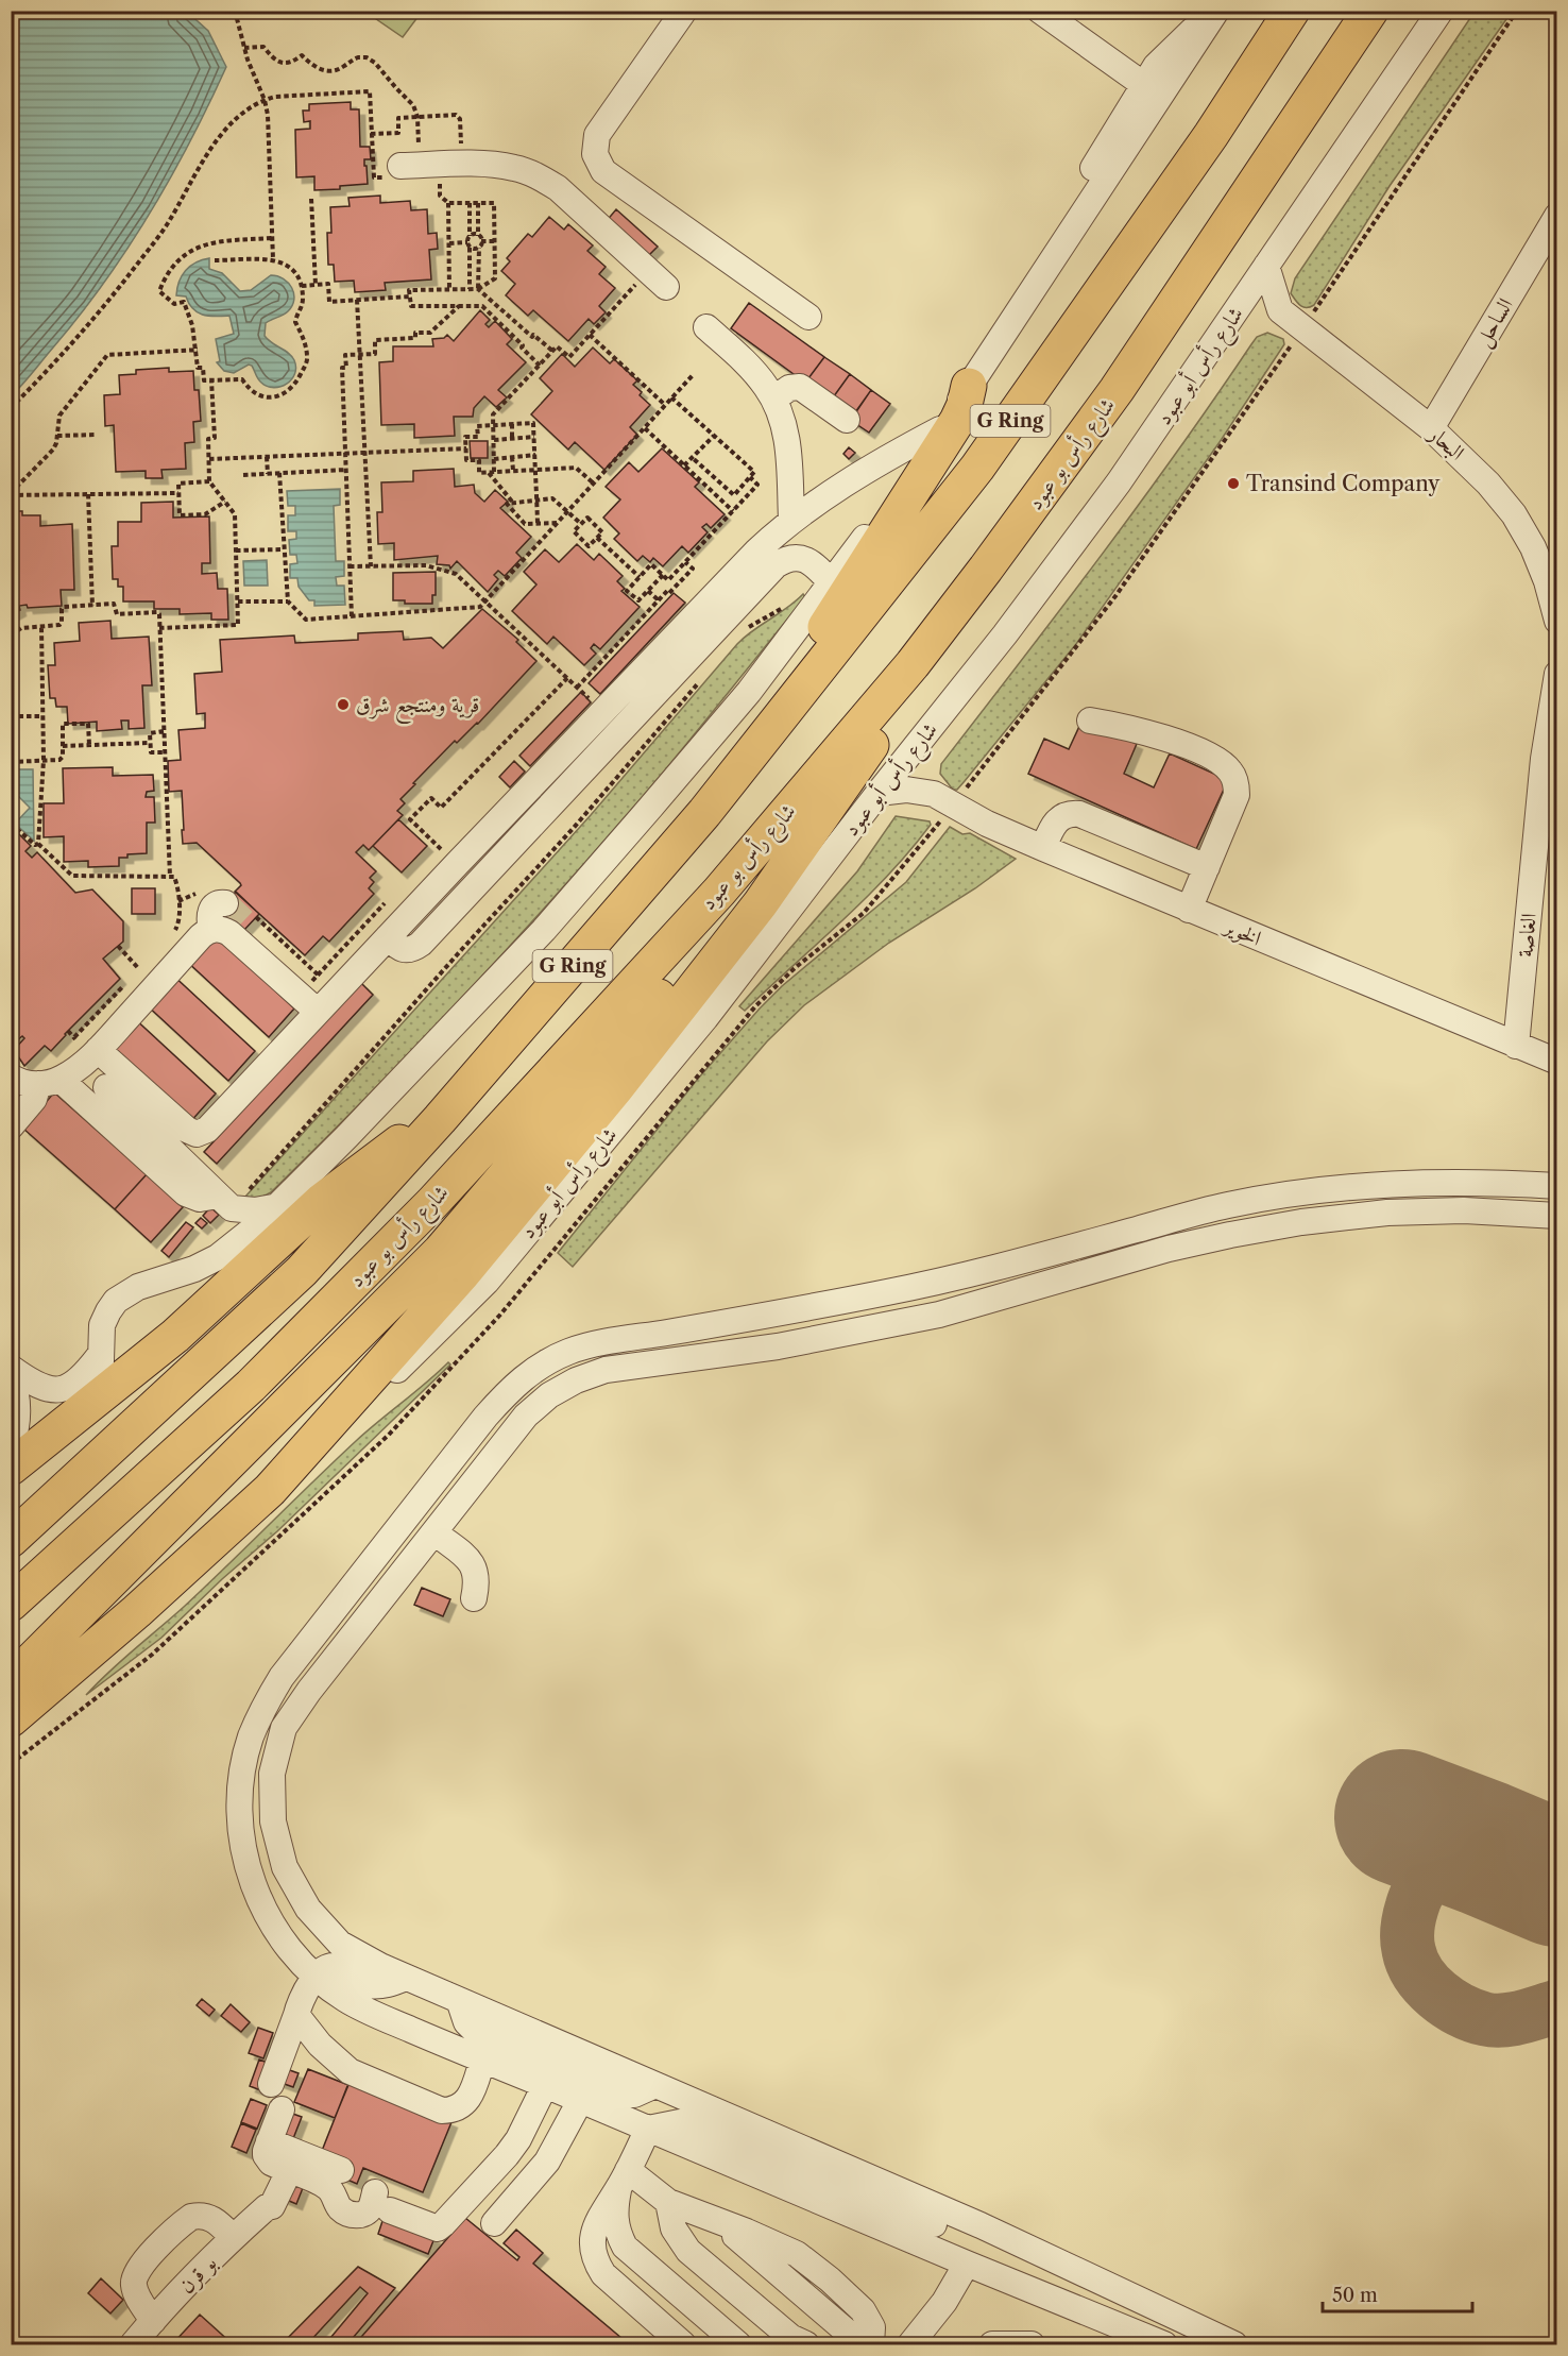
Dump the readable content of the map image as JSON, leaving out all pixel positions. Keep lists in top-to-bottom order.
{
  "streets": {
    "highway": ["G Ring", "شارع رأس بو عبود"],
    "street": [
      "الساحل",
      "شارع رأس أبو عبود",
      "البحار",
      "الخوير",
      "الغاصة",
      "بو قرن"
    ]
  },
  "crossings": [
    ["الساحل", "البحار"],
    ["شارع رأس أبو عبود", "الخوير"],
    ["الخوير", "الغاصة"]
  ],
  "places": ["Transind Company", "قرية ومنتجع شرق"],
  "scale_bar": "50 m"
}
